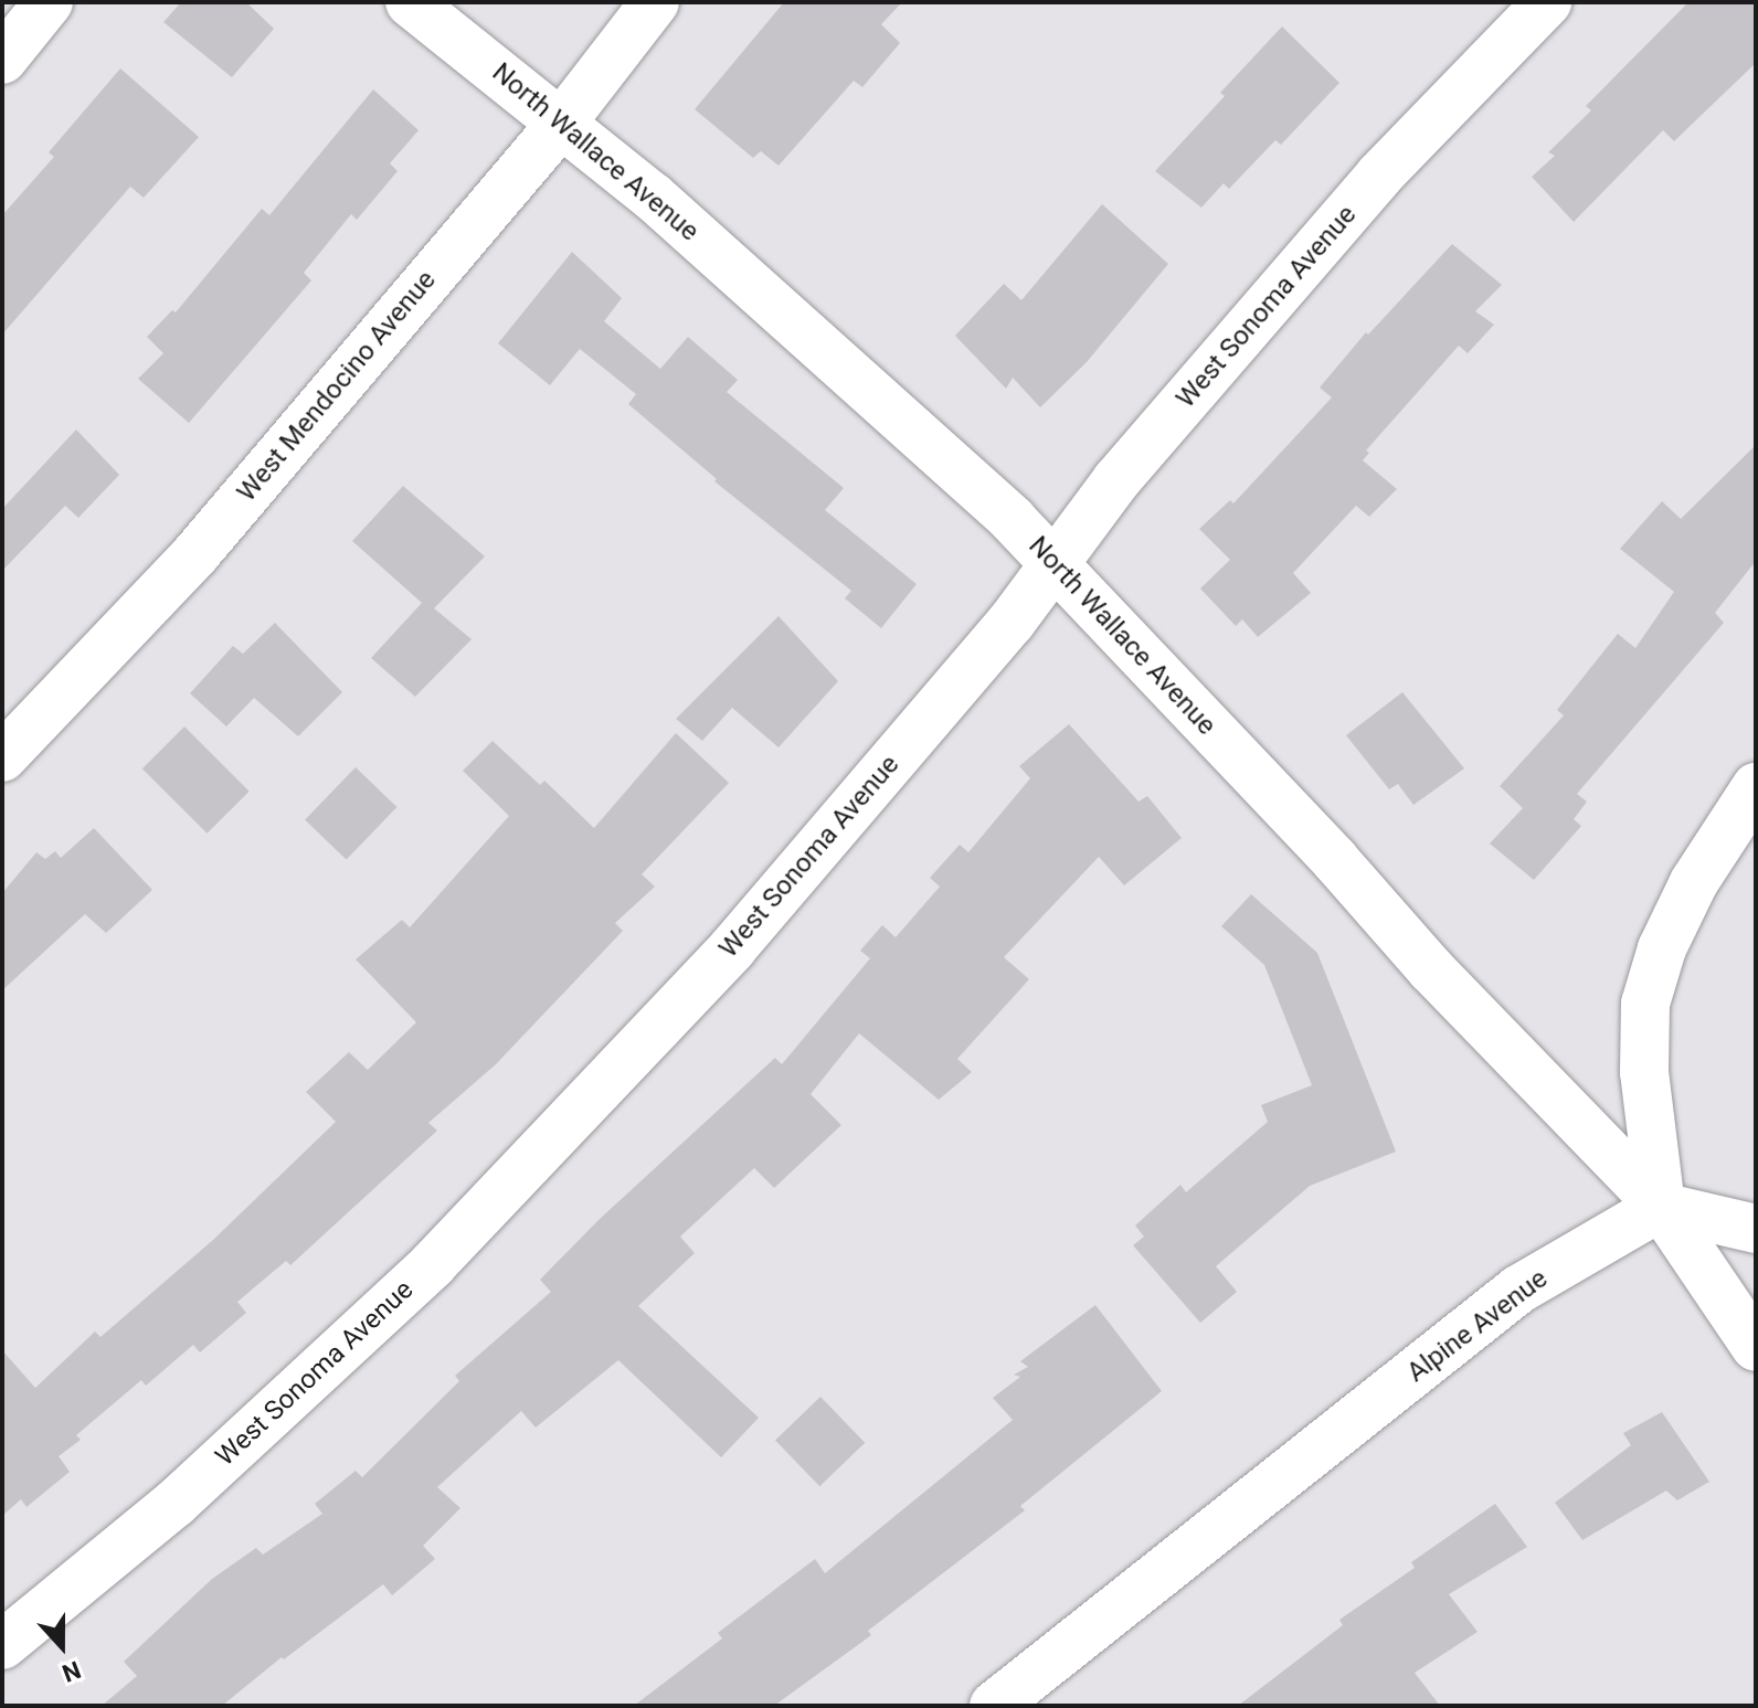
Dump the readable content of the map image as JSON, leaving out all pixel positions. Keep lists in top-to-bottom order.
{
  "streets": {
    "street": [
      "North Wallace Avenue",
      "West Sonoma Avenue",
      "West Mendocino Avenue",
      "Alpine Avenue"
    ]
  },
  "crossings": [
    ["North Wallace Avenue", "West Sonoma Avenue"],
    ["North Wallace Avenue", "West Mendocino Avenue"],
    ["North Wallace Avenue", "Alpine Avenue"]
  ],
  "north": "bottom"
}
